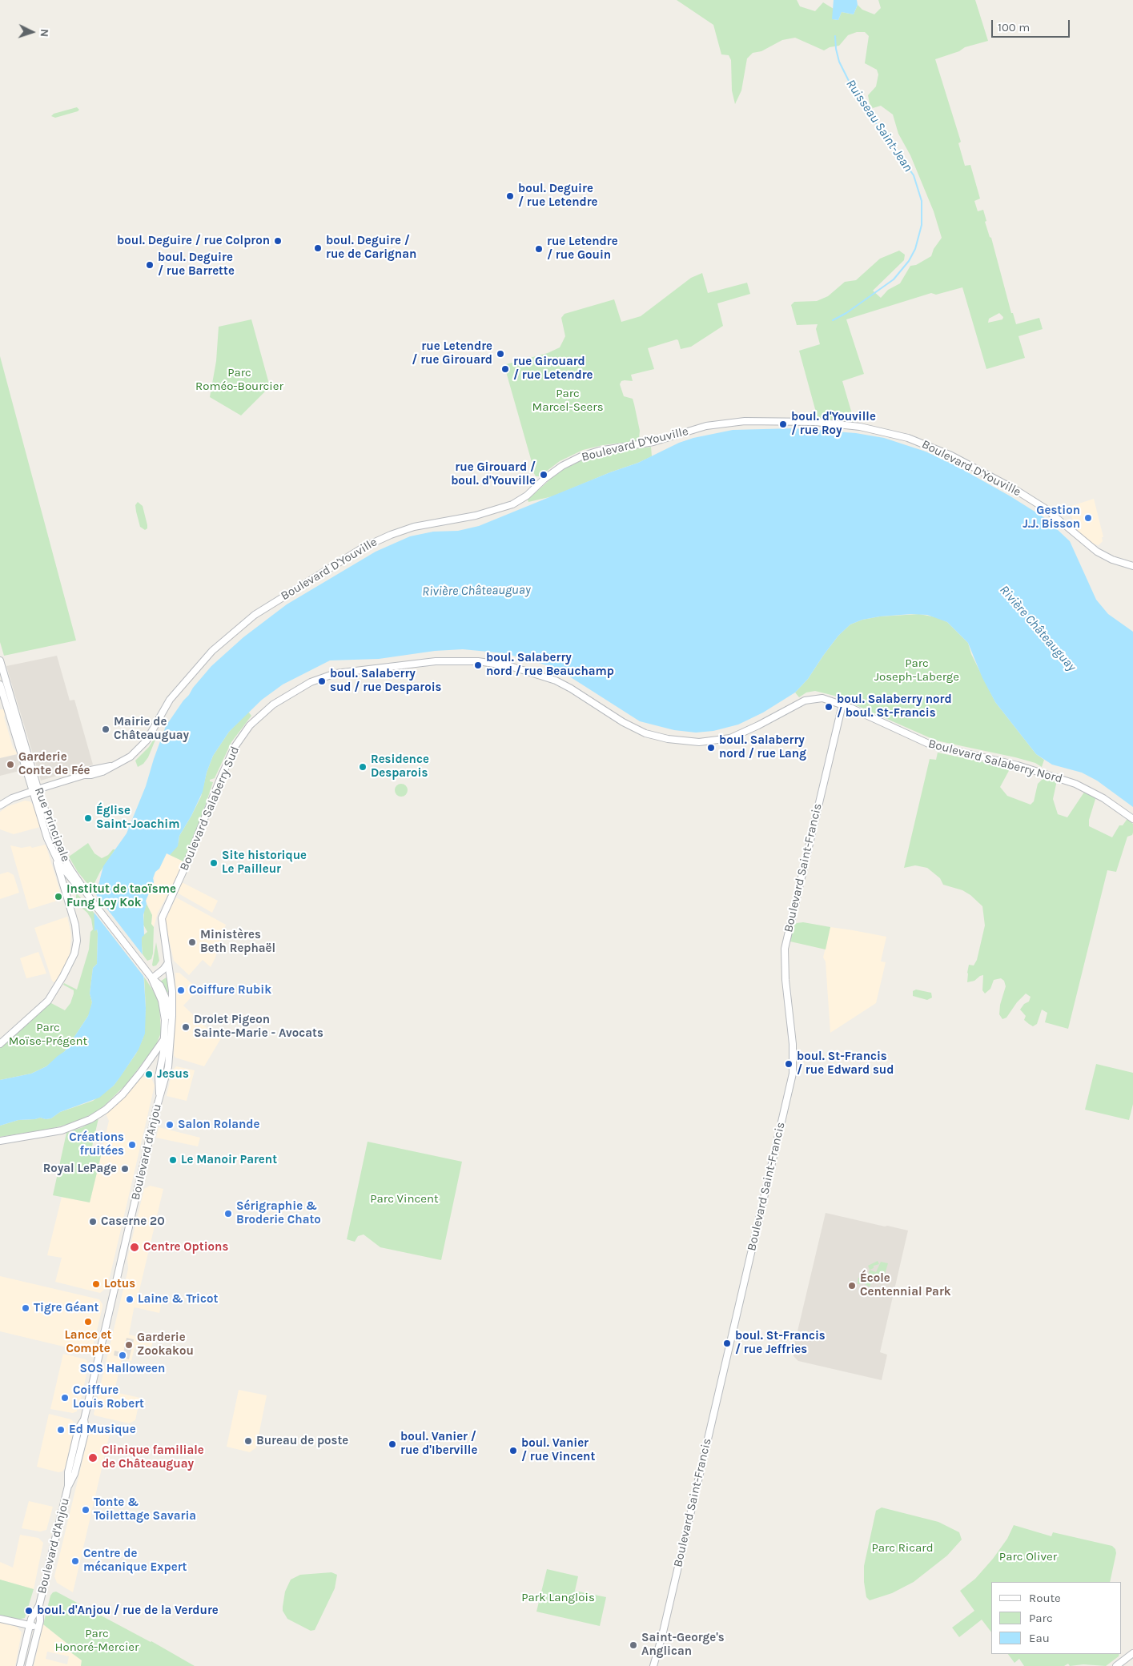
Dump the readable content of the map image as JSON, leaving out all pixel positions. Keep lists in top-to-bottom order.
{
  "streets": {
    "street": [
      "Boulevard D'Youville",
      "Boulevard Salaberry Nord",
      "Boulevard Salaberry Sud",
      "Rue Principale",
      "Boulevard Saint-Francis",
      "Boulevard d'Anjou"
    ]
  },
  "crossings": [
    ["Boulevard D'Youville", "Rue Principale"],
    ["Boulevard Salaberry Nord", "Boulevard Salaberry Sud"],
    ["Boulevard Salaberry Nord", "Boulevard Saint-Francis"],
    ["Boulevard Salaberry Sud", "Boulevard d'Anjou"]
  ],
  "water": ["Ruisseau Saint-Jean", "Rivière Châteauguay"],
  "parks": [
    "Parc Roméo-Bourcier",
    "Parc Marcel-Seers",
    "Parc Joseph-Laberge",
    "Parc Moïse-Prégent",
    "Parc Vincent",
    "Parc Ricard",
    "Parc Oliver",
    "Park Langlois",
    "Parc Honoré-Mercier"
  ],
  "places": [
    "boul. Deguire / rue Letendre",
    "boul. Deguire / rue Colpron",
    "boul. Deguire / rue de Carignan",
    "rue Letendre / rue Gouin",
    "boul. Deguire / rue Barrette",
    "rue Letendre / rue Girouard",
    "rue Girouard / rue Letendre",
    "boul. d'Youville / rue Roy",
    "rue Girouard / boul. d'Youville",
    "Gestion J.J. Bisson",
    "boul. Salaberry nord / rue Beauchamp",
    "boul. Salaberry sud / rue Desparois",
    "boul. Salaberry nord / boul. St-Francis",
    "Mairie de Châteauguay",
    "boul. Salaberry nord / rue Lang",
    "Garderie Conte de Fée",
    "Residence Desparois",
    "Église Saint-Joachim",
    "Site historique Le Pailleur",
    "Institut de taoïsme Fung Loy Kok",
    "Ministères Beth Rephaël",
    "Coiffure Rubik",
    "Drolet Pigeon Sainte-Marie - Avocats",
    "boul. St-Francis / rue Edward sud",
    "Jesus",
    "Salon Rolande",
    "Créations fruitées",
    "Le Manoir Parent",
    "Royal LePage",
    "Sérigraphie & Broderie Chato",
    "Caserne 20",
    "Centre Options",
    "Lotus",
    "École Centennial Park",
    "Laine & Tricot",
    "Tigre Géant",
    "Lance et Compte",
    "boul. St-Francis / rue Jeffries",
    "Garderie Zookakou",
    "SOS Halloween",
    "Coiffure Louis Robert",
    "Ed Musique",
    "Bureau de poste",
    "boul. Vanier / rue d'Iberville",
    "boul. Vanier / rue Vincent",
    "Clinique familiale de Châteauguay",
    "Tonte & Toilettage Savaria",
    "Centre de mécanique Expert",
    "boul. d'Anjou / rue de la Verdure",
    "Saint-George's Anglican"
  ],
  "legend": ["Route", "Parc", "Eau"],
  "scale_bar": "100 m",
  "north": "right"
}
